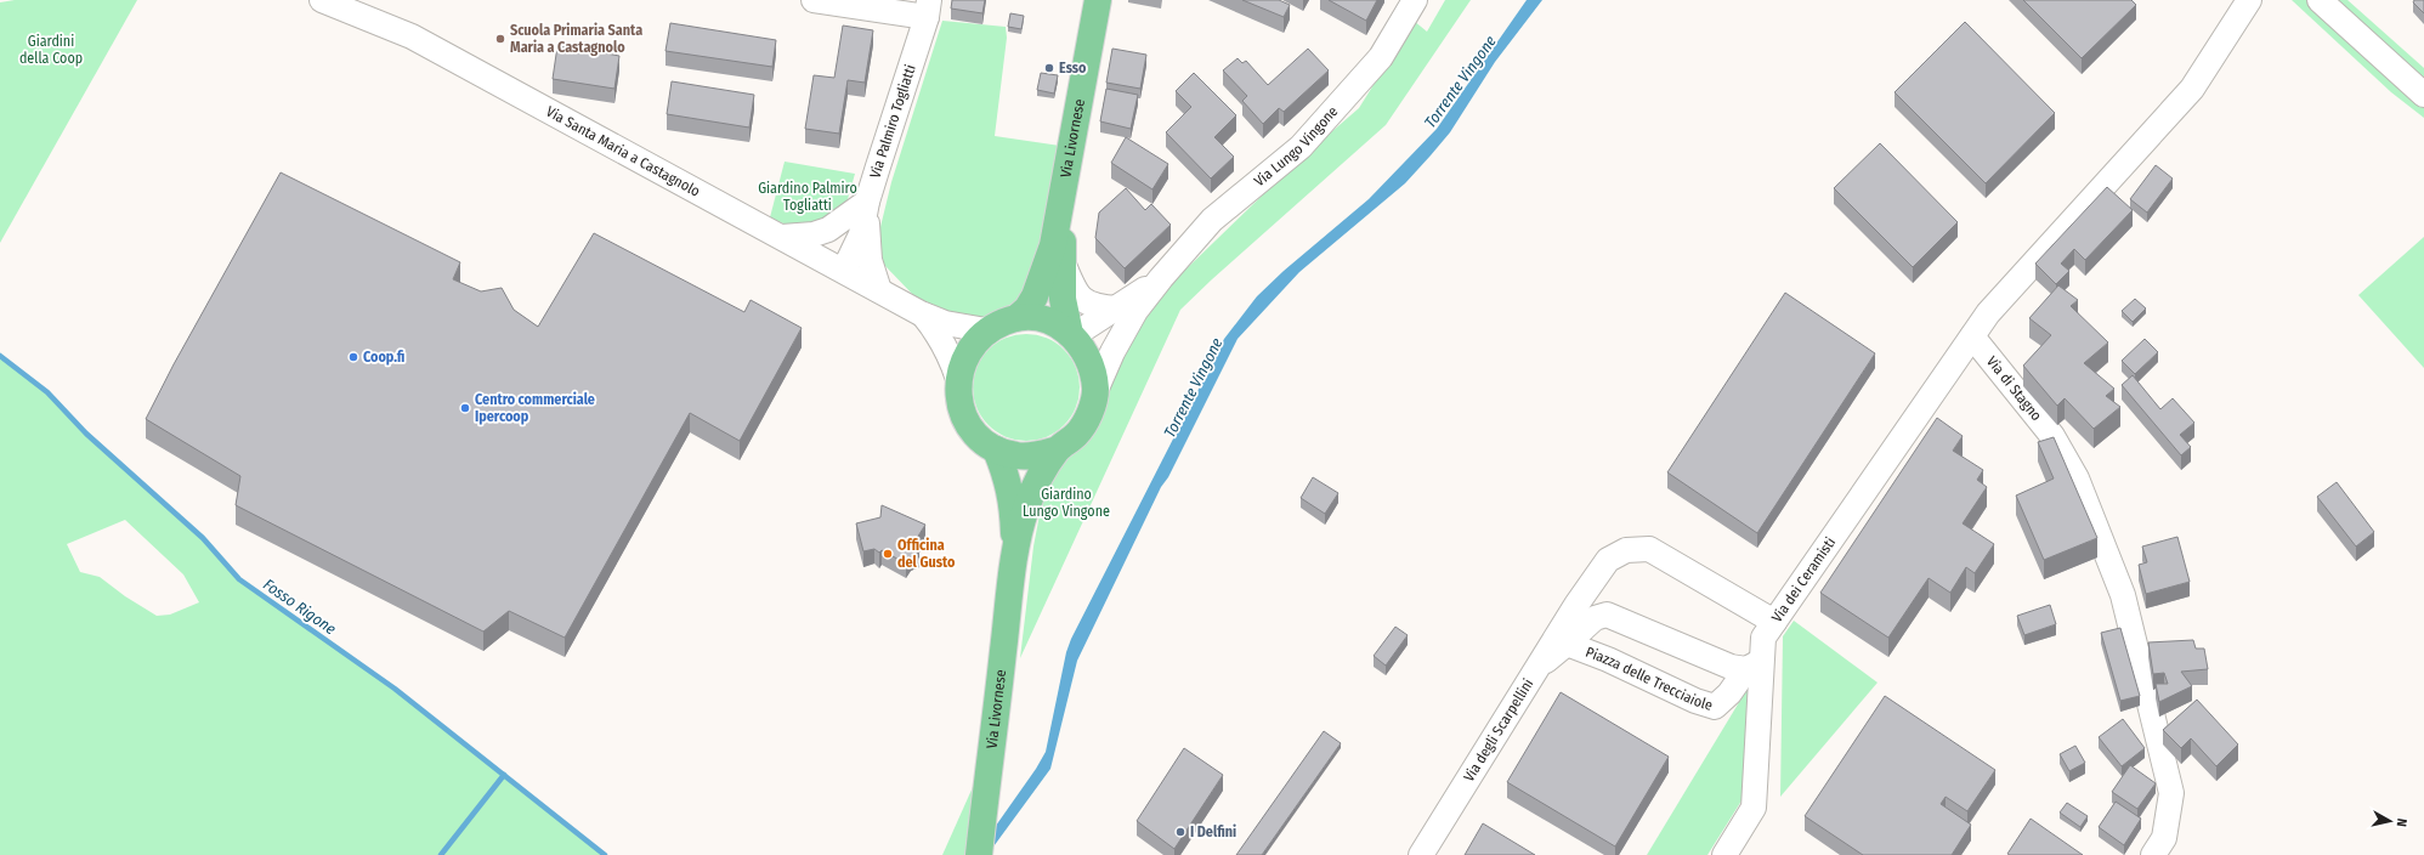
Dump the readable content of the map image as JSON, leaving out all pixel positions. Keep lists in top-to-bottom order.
{
  "streets": {
    "main road": ["Via Livornese"],
    "street": [
      "Via Palmiro Togliatti",
      "Via Lungo Vingone",
      "Via Santa Maria a Castagnolo",
      "Via di Stagno",
      "Via dei Ceramisti",
      "Piazza delle Trecciaiole",
      "Via degli Scarpellini"
    ]
  },
  "crossings": [
    ["Via Palmiro Togliatti", "Via Santa Maria a Castagnolo"],
    ["Via Livornese", "Via Lungo Vingone"],
    ["Via Livornese", "Via Santa Maria a Castagnolo"],
    ["Via Lungo Vingone", "Via Santa Maria a Castagnolo"],
    ["Via di Stagno", "Via dei Ceramisti"],
    ["Via dei Ceramisti", "Piazza delle Trecciaiole"],
    ["Via dei Ceramisti", "Via degli Scarpellini"],
    ["Piazza delle Trecciaiole", "Via degli Scarpellini"]
  ],
  "water": ["Torrente Vingone", "Fosso Rigone"],
  "parks": ["Giardini della Coop", "Giardino Palmiro Togliatti", "Giardino Lungo Vingone"],
  "places": [
    "Scuola Primaria Santa Maria a Castagnolo",
    "Esso",
    "Coop.fi",
    "Centro commerciale Ipercoop",
    "Officina del Gusto",
    "I Delfini"
  ],
  "north": "right"
}
